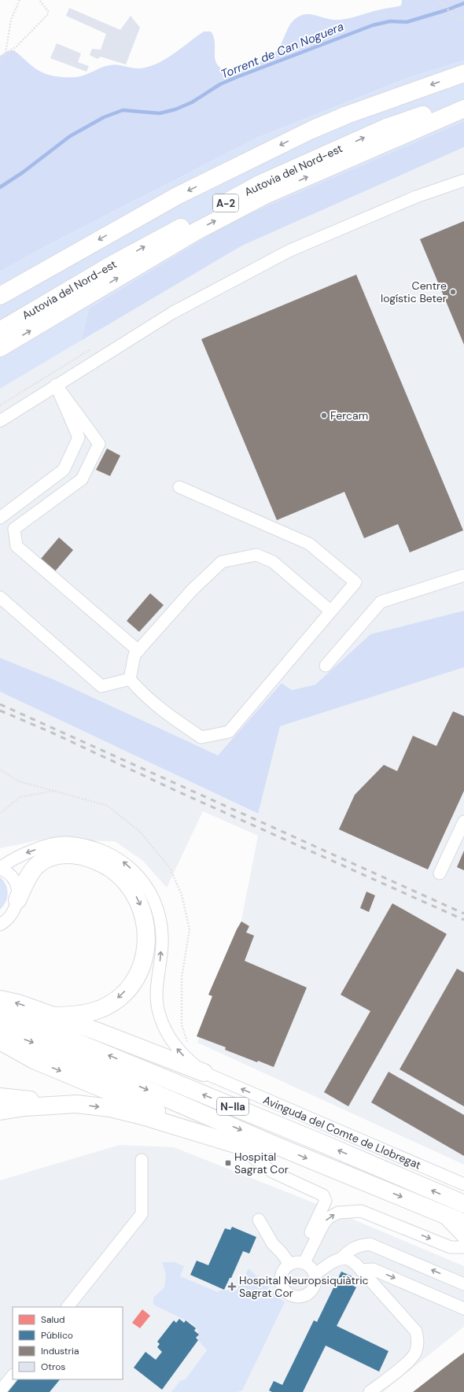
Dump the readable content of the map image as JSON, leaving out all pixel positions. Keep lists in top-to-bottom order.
{
  "streets": {
    "highway": ["Autovia del Nord-est", "A-2", "N-IIa"],
    "street": ["Avinguda del Comte de Llobregat"]
  },
  "one_way": ["Avinguda del Comte de Llobregat"],
  "water": ["Torrent de Can Noguera"],
  "places": {
    "other": ["Centre logístic Beter", "Fercam"],
    "transit": ["Hospital Sagrat Cor"],
    "health": ["Hospital Neuropsiquiàtric Sagrat Cor"]
  },
  "legend": [
    "Salud",
    "Público",
    "Industria",
    "Otros"
  ]
}
